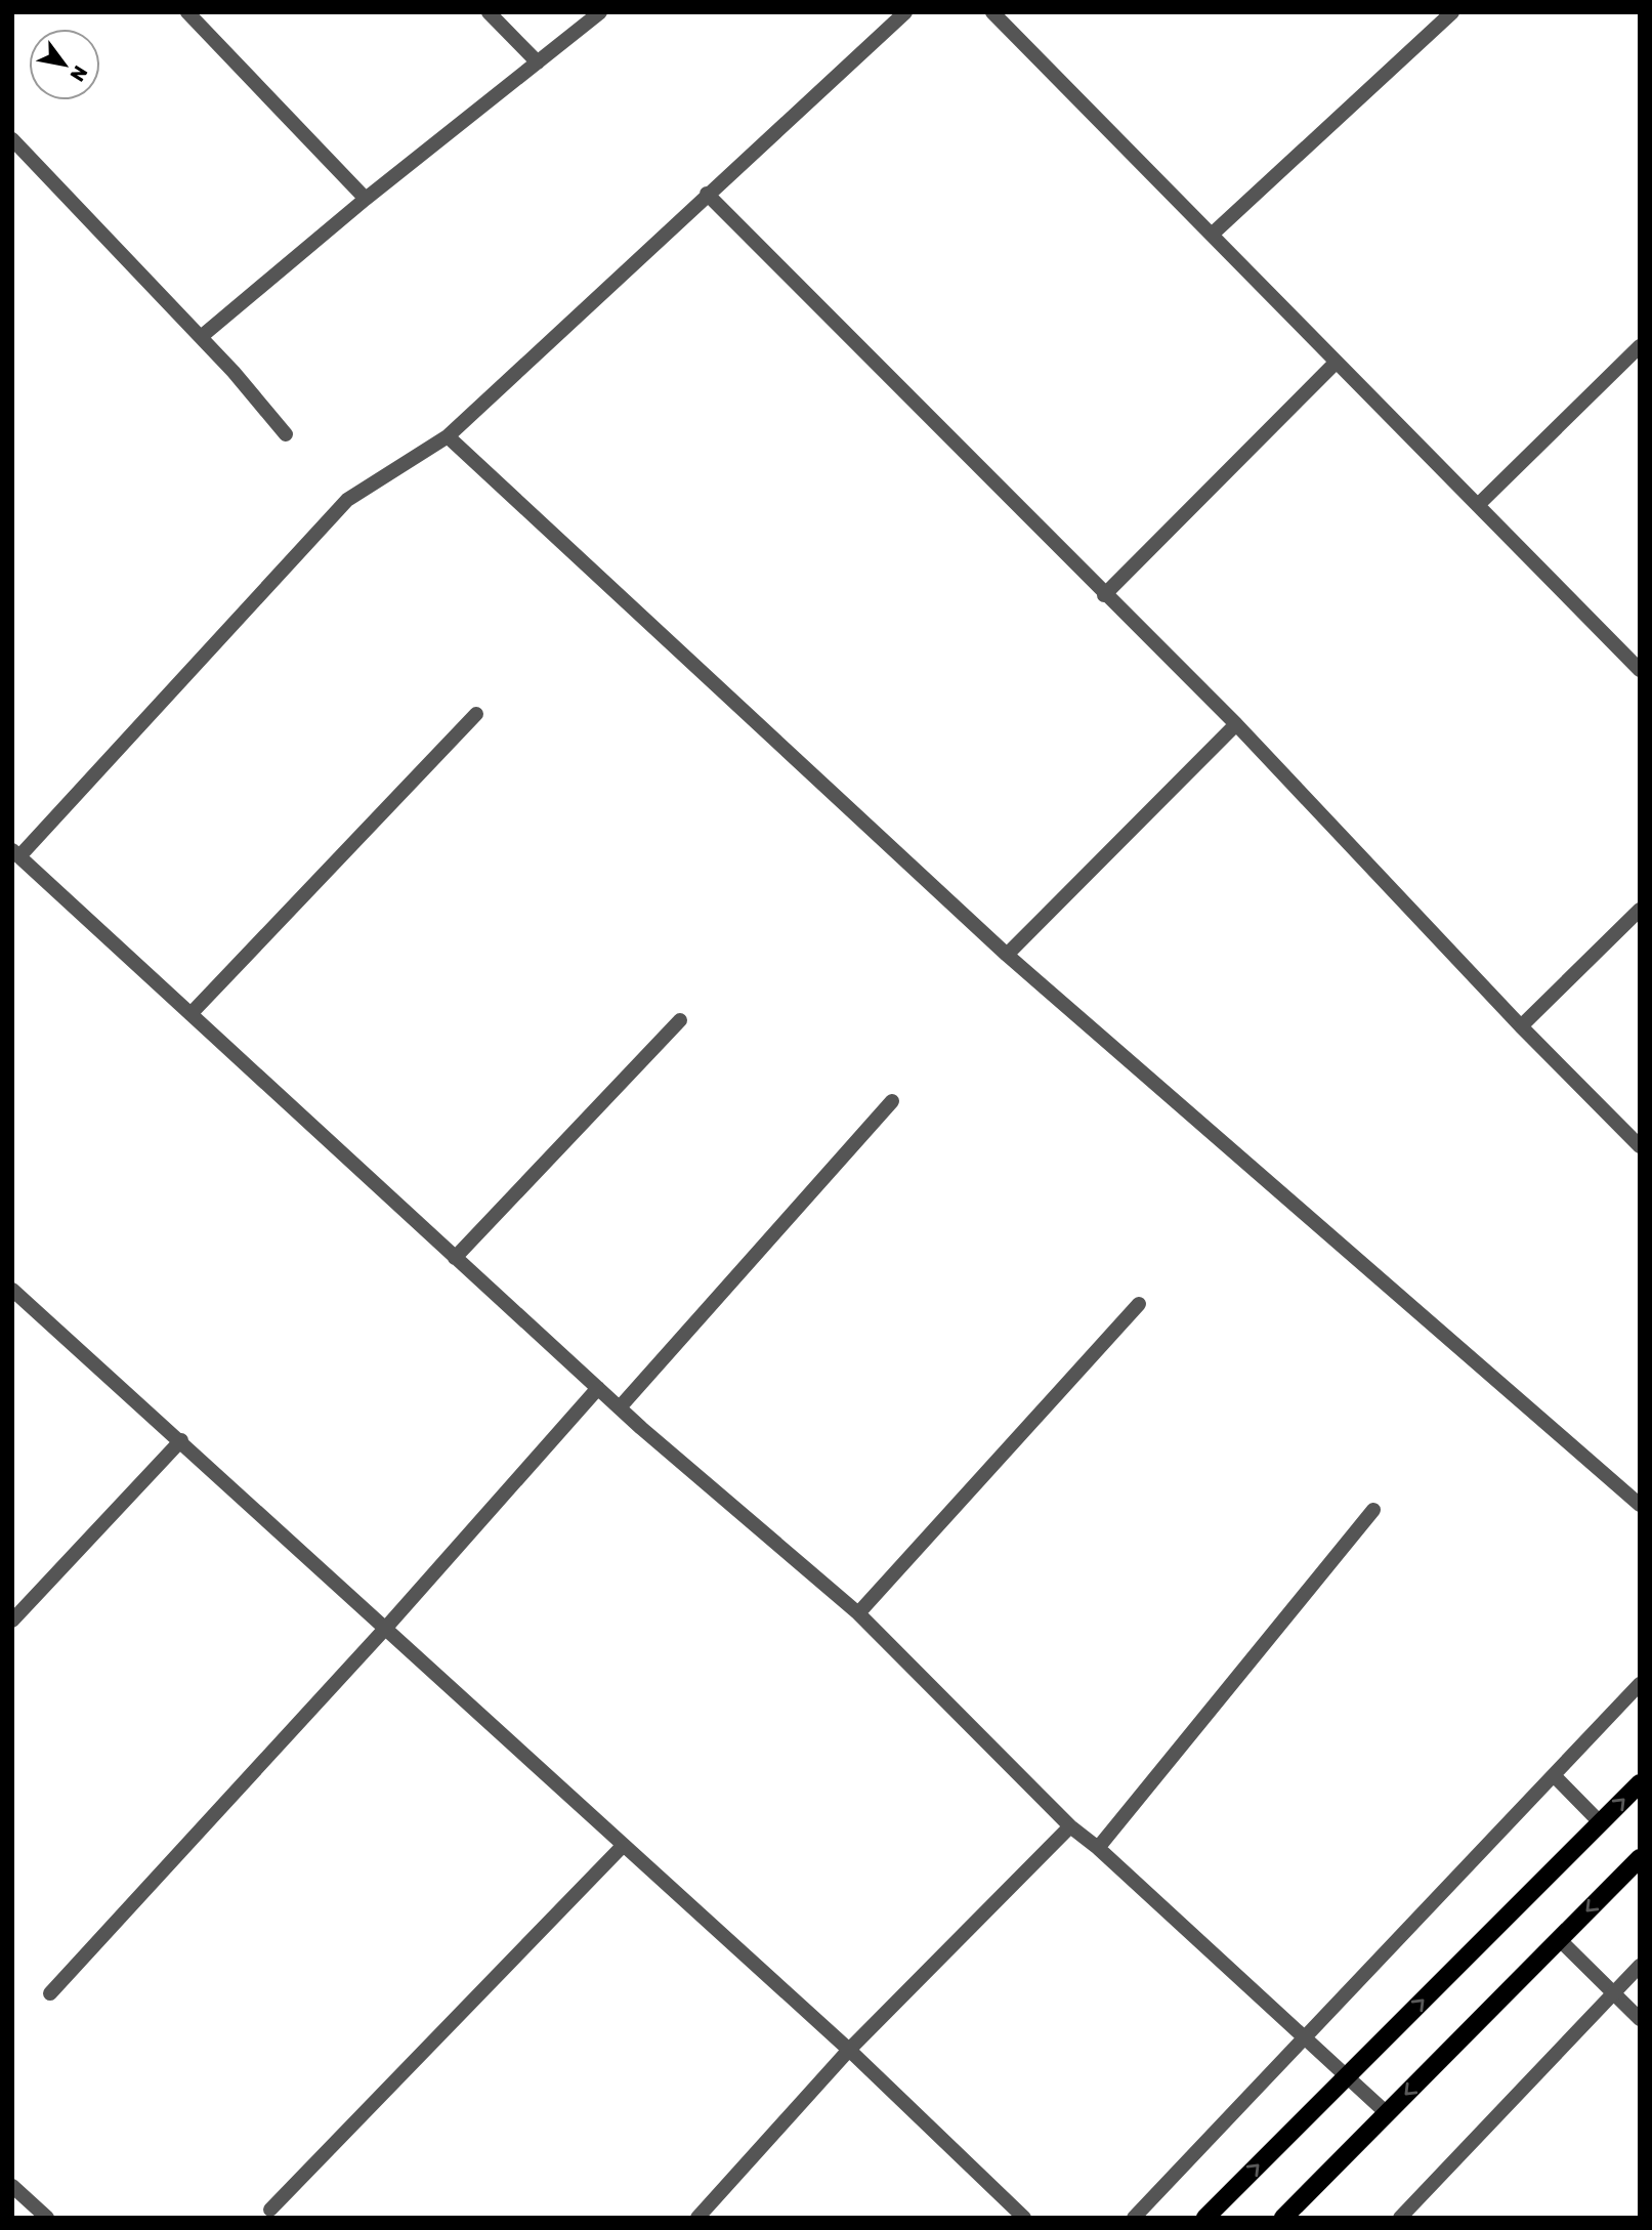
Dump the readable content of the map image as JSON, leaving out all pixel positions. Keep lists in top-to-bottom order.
{
  "north": "bottom right"
}
